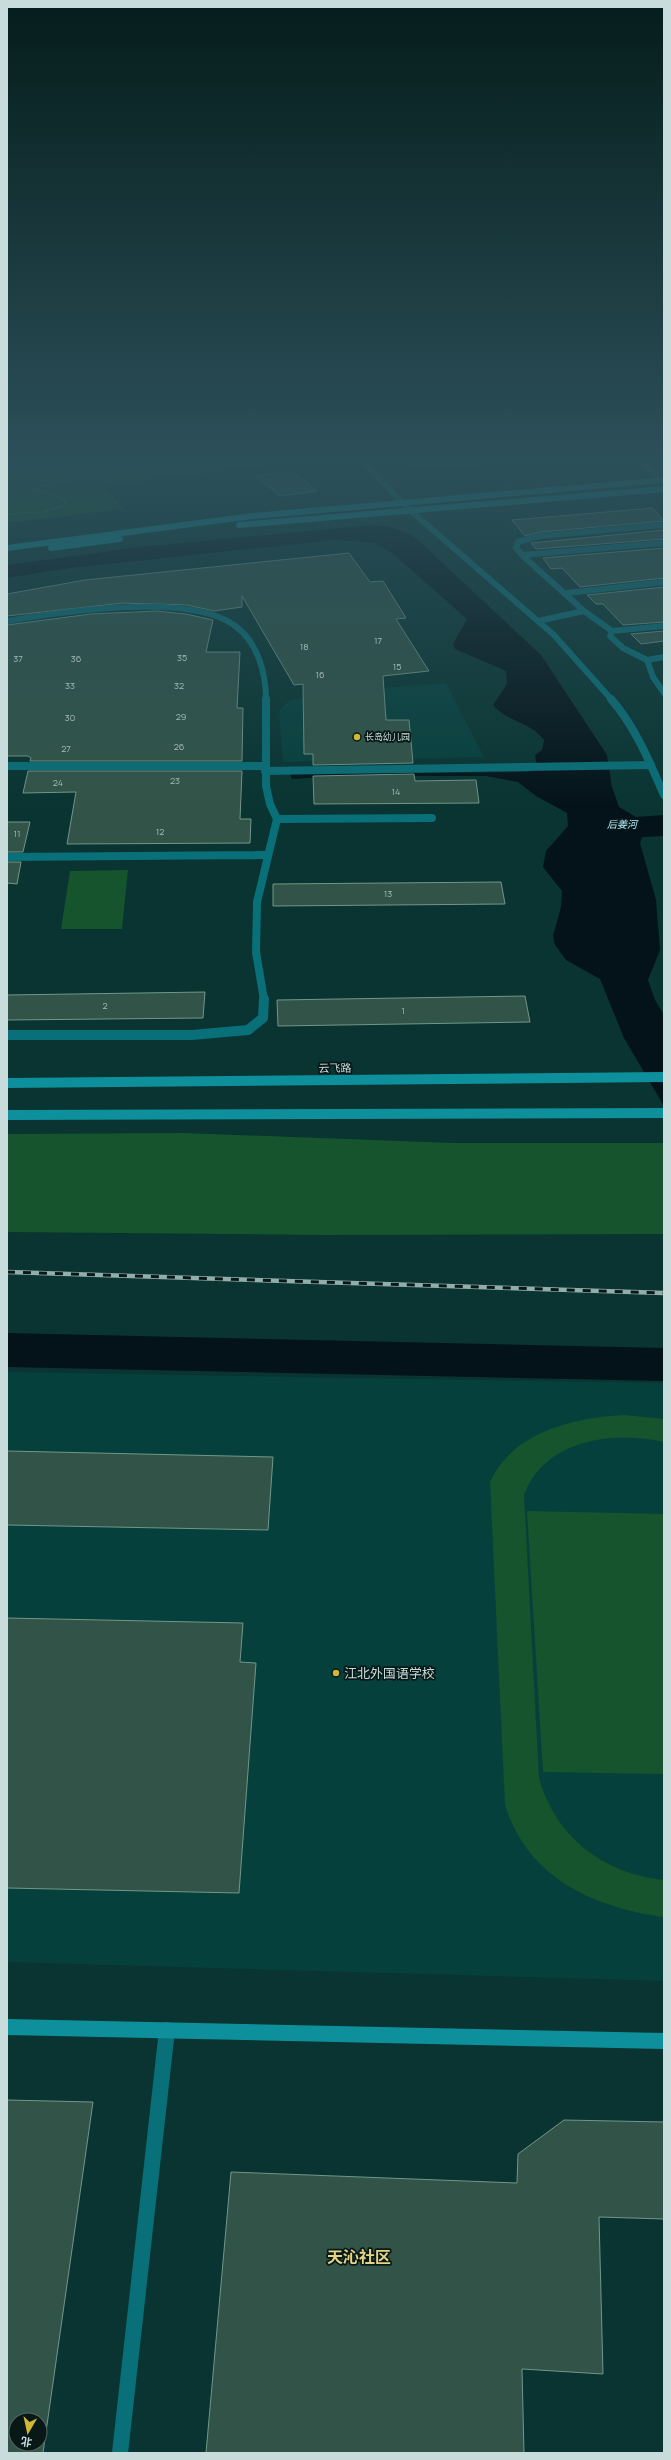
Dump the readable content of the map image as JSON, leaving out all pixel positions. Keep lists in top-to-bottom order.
{
  "streets": {
    "main road": ["云飞路"]
  },
  "districts": ["天沁社区"],
  "water": ["后姜河"],
  "places": ["长岛幼儿园", "江北外国语学校"],
  "house_numbers": [
    "17",
    "18",
    "35",
    "37",
    "36",
    "15",
    "16",
    "33",
    "32",
    "29",
    "30",
    "26",
    "27",
    "23",
    "24",
    "14",
    "12",
    "11",
    "13",
    "2",
    "1"
  ],
  "north": "bottom"
}
